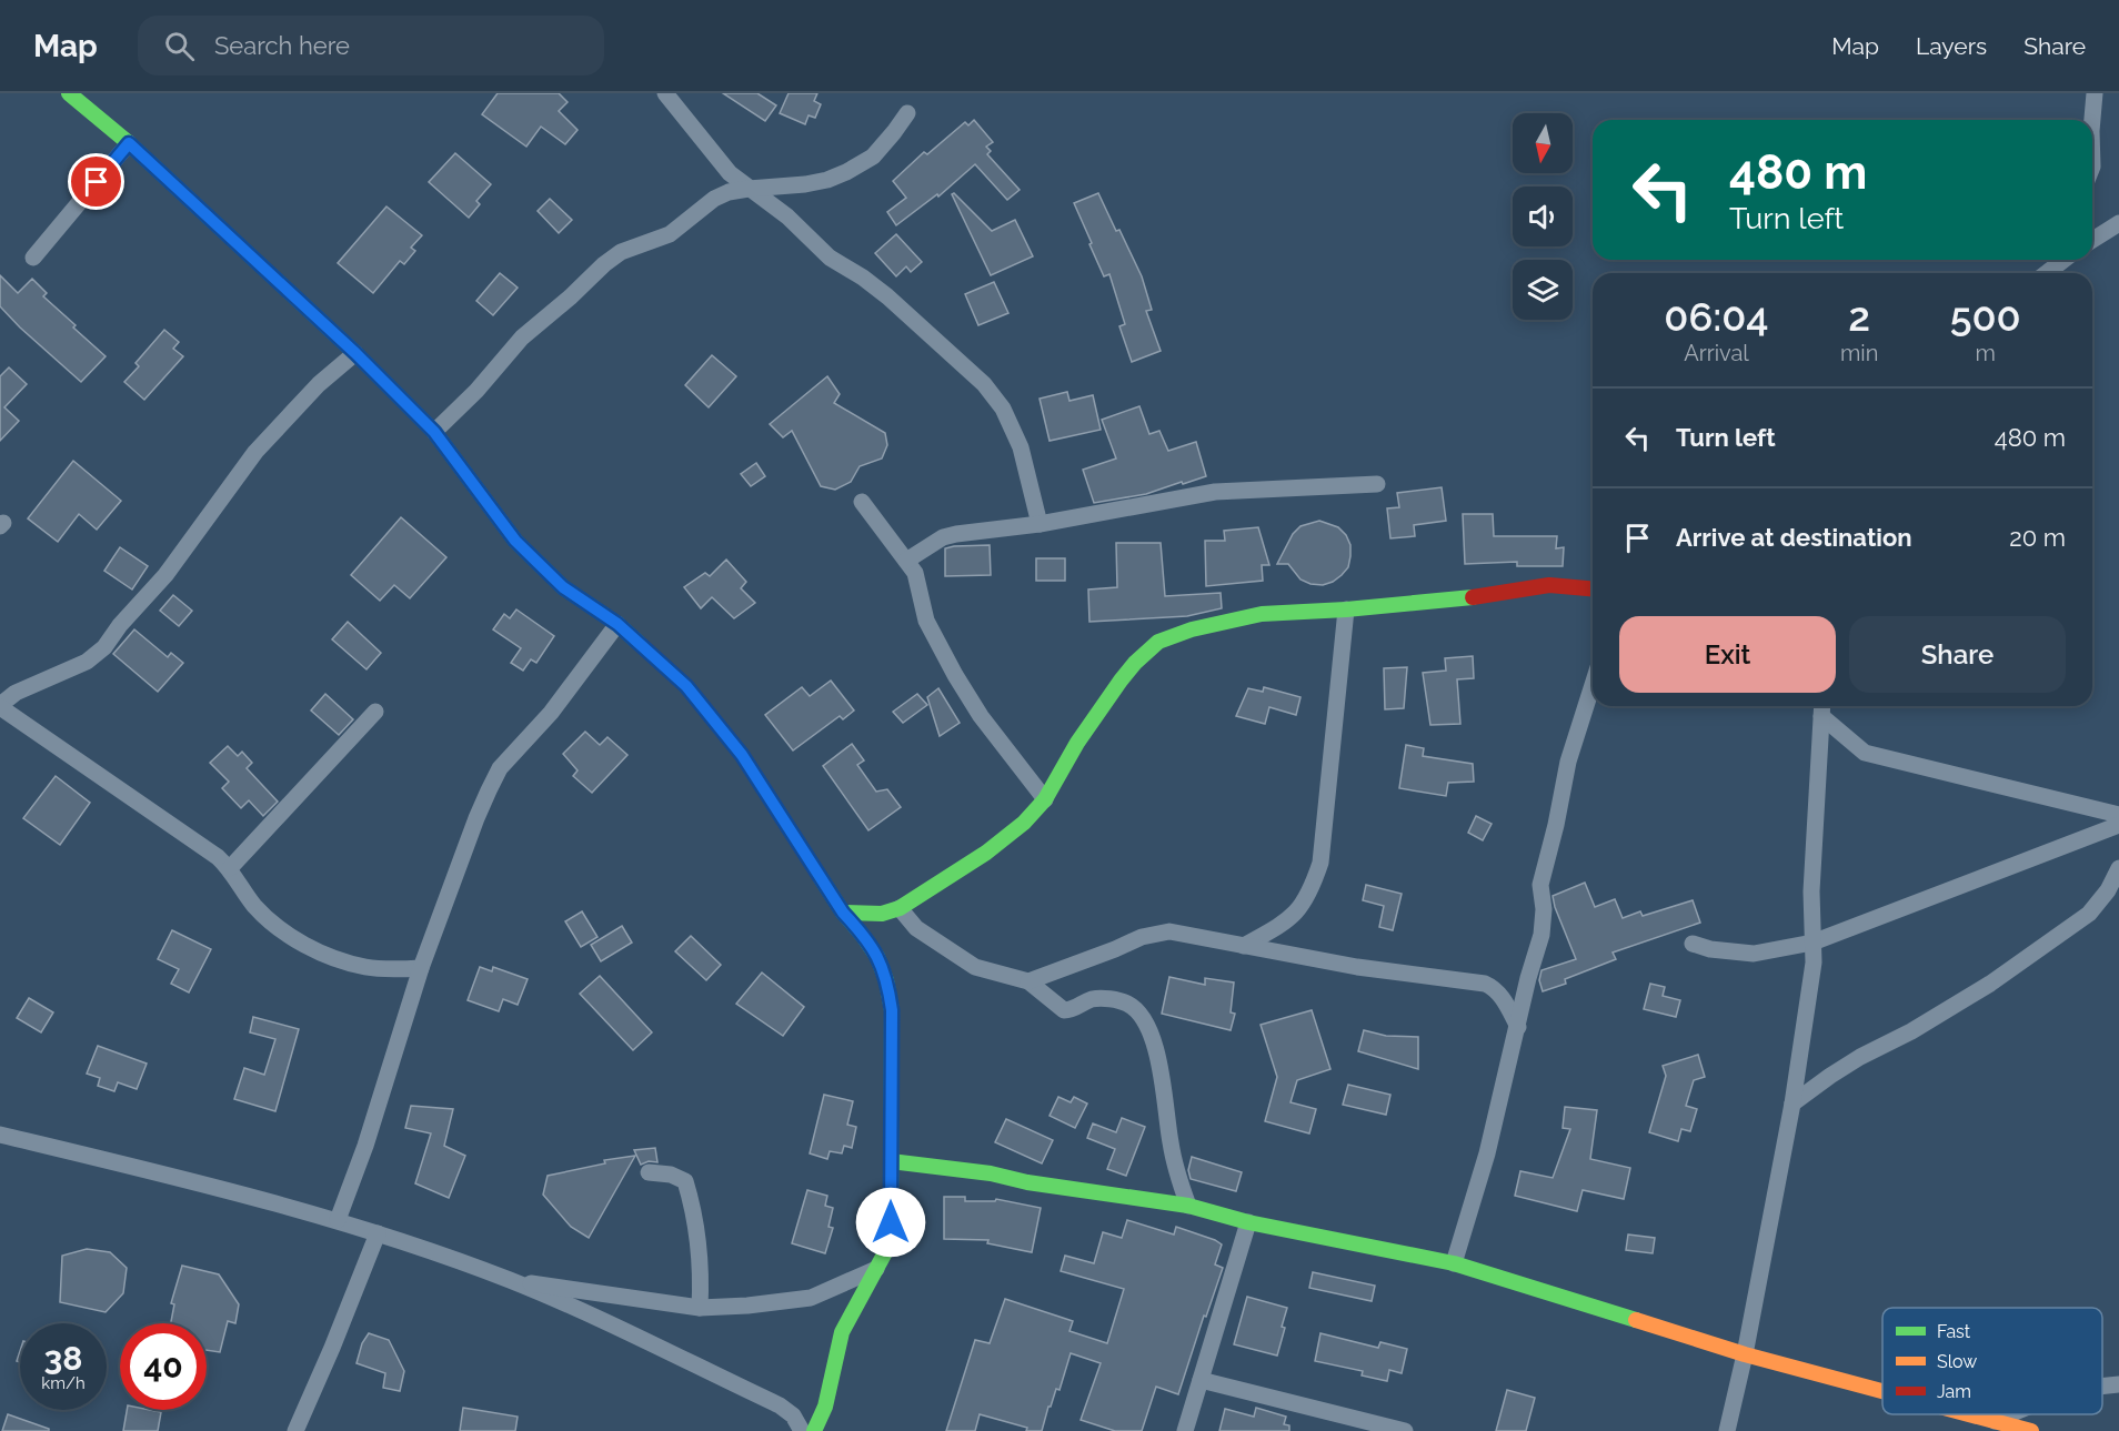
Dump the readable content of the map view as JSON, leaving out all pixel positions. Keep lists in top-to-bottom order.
{
  "legend": ["Fast", "Slow", "Jam"],
  "north": "bottom",
  "page": {
    "header": "Map",
    "search": "Search here",
    "nav": ["Map", "Layers", "Share"],
    "turn": ["480 m", "Turn left"],
    "eta": [
      "06:04",
      "Arrival",
      "2",
      "min",
      "500",
      "m"
    ],
    "list": [
      {
        "name": "Turn left",
        "value": "480 m"
      },
      {
        "name": "Arrive at destination",
        "value": "20 m"
      }
    ],
    "buttons": ["Exit", "Share"],
    "speed": "38 km/h",
    "limit": "40"
  }
}
